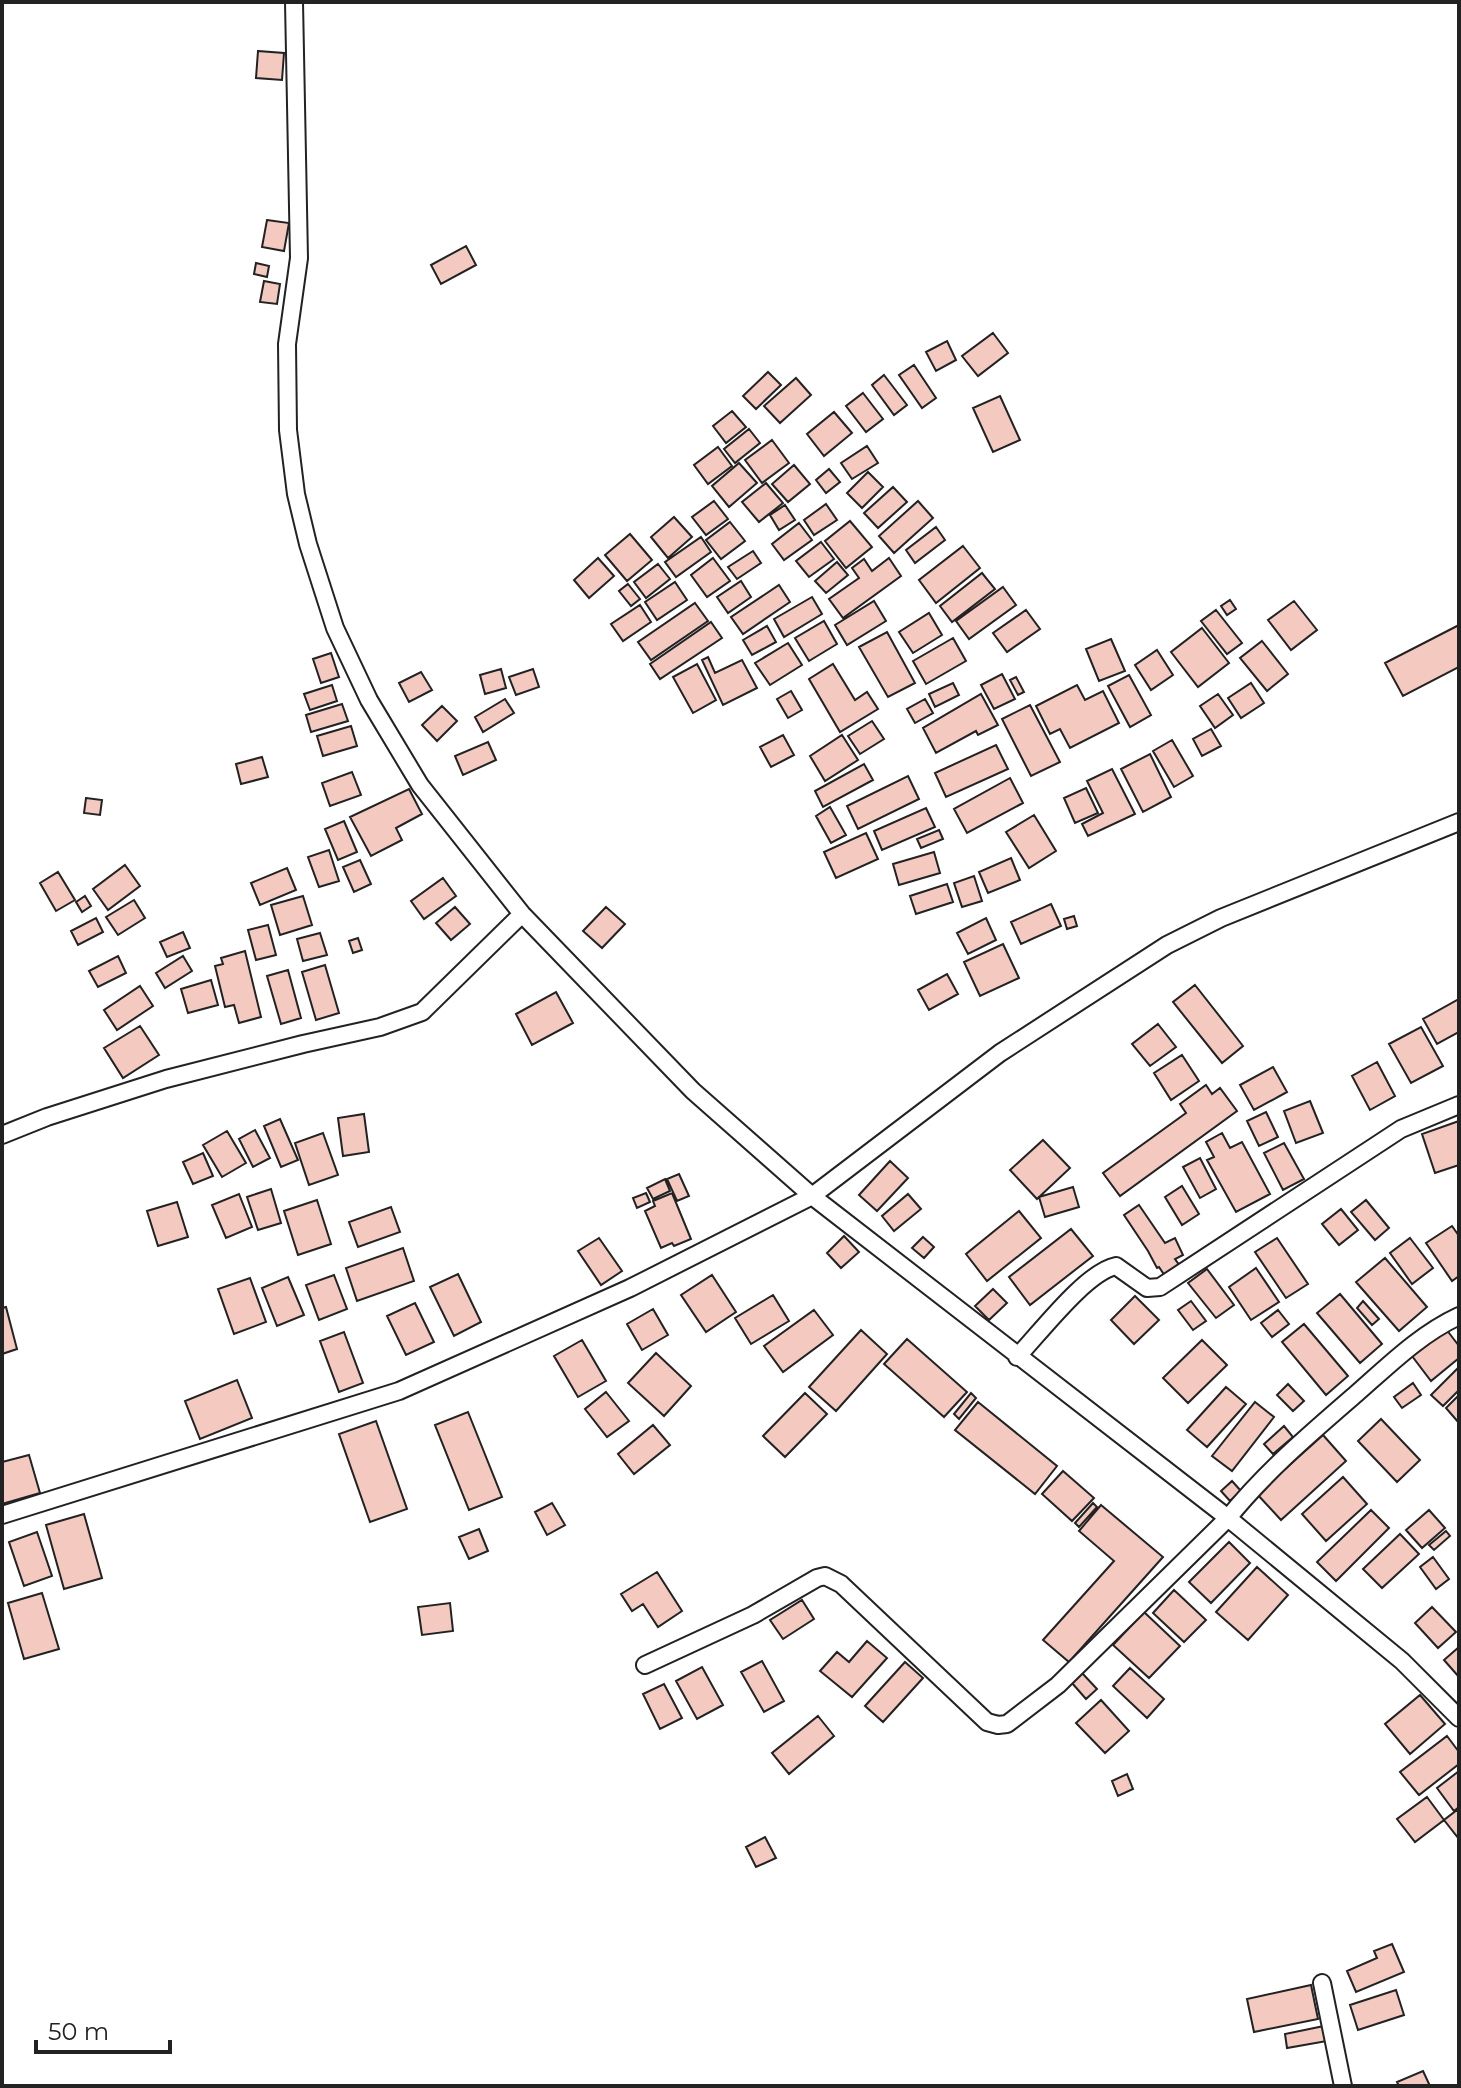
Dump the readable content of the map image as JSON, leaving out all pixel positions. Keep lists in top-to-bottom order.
{
  "scale_bar": "50 m"
}
